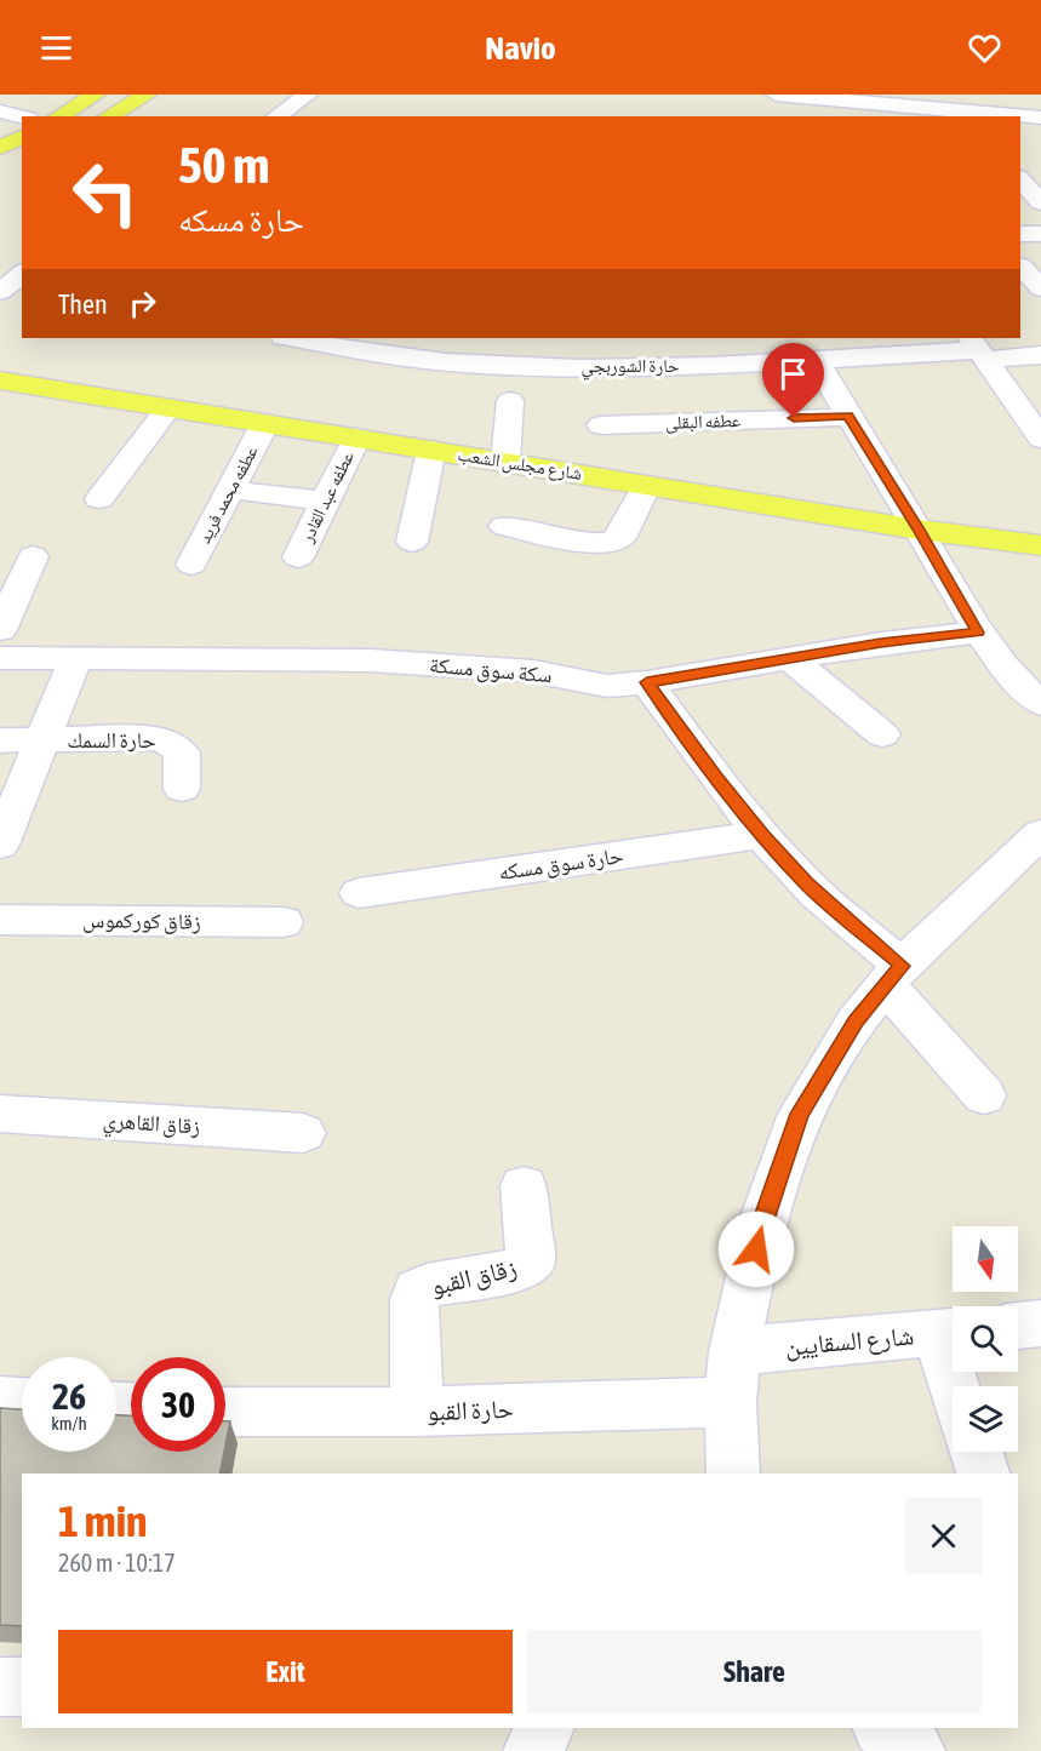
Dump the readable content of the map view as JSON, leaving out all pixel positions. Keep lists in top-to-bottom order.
{
  "streets": {
    "main road": ["شارع مجلس الشعب"],
    "street": [
      "حارة الشوربجي",
      "عطفه البقلى",
      "عطفه محمد فريد",
      "عطفه عبد القادر",
      "سكة سوق مسكة",
      "حارة السمك",
      "حارة سوق مسكه",
      "زقاق كوركموس",
      "زقاق القاهري",
      "زقاق القبو",
      "شارع السقايين",
      "حارة القبو"
    ]
  },
  "crossings": [
    ["شارع مجلس الشعب", "عطفه محمد فريد"],
    ["شارع مجلس الشعب", "عطفه عبد القادر"],
    ["زقاق القبو", "حارة القبو"]
  ],
  "north": "bottom",
  "page": {
    "header": "Navio",
    "turn": ["50 m", "حارة مسكه"],
    "then": "Then",
    "speed": "26 km/h",
    "limit": "30",
    "heading": ["1 min", "260 m · 10:17"],
    "buttons": ["Exit", "Share"]
  }
}
